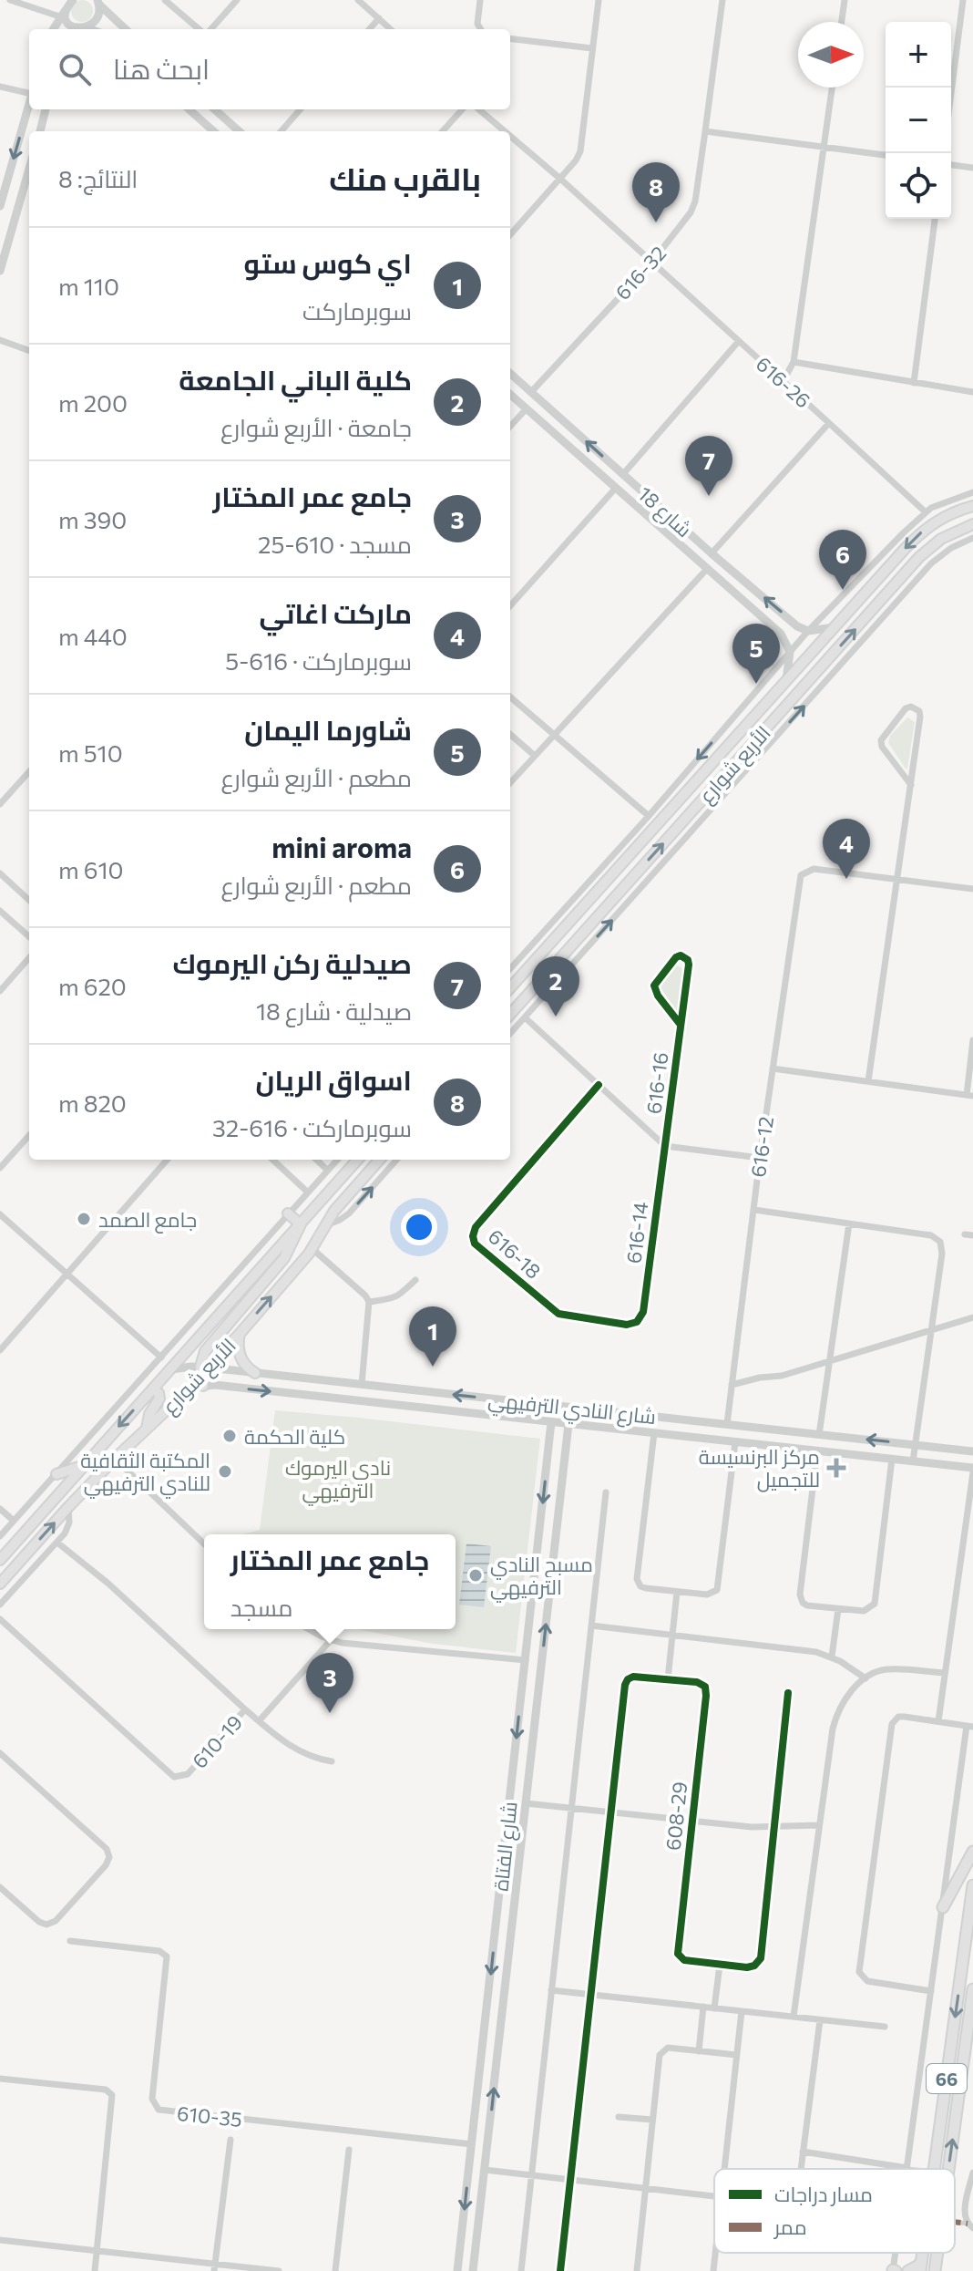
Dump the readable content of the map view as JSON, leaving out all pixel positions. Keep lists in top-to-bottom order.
{
  "streets": {
    "main road": ["الأربع شوارع", "66"],
    "street": [
      "616-32",
      "616-26",
      "شارع 18",
      "616-16",
      "616-12",
      "616-14",
      "616-18",
      "شارع النادي الترفيهي",
      "610-19",
      "608-29",
      "شارع الفتاة",
      "610-35"
    ]
  },
  "crossings": [
    ["616-32", "شارع 18"],
    ["616-26", "شارع 18"],
    ["الأربع شوارع", "شارع النادي الترفيهي"],
    ["616-16", "616-14"],
    ["616-12", "شارع النادي الترفيهي"],
    ["616-14", "616-18"],
    ["شارع النادي الترفيهي", "شارع الفتاة"],
    ["شارع الفتاة", "610-35"]
  ],
  "parks": ["نادي اليرموك الترفيهي"],
  "places": {
    "other": [
      "جامع الصمد",
      "كلية الحكمة",
      "المكتبة الثقافية للنادي الترفيهي",
      "مسبح النادي الترفيهي"
    ],
    "health": ["مركز البرنسيسة للتجميل"]
  },
  "legend": ["مسار دراجات", "ممر"],
  "north": "right",
  "page": {
    "map_buttons": ["+", "−"],
    "search": "ابحث هنا",
    "heading": ["بالقرب منك", "النتائج: 8"],
    "pins": [
      "8",
      "7",
      "6",
      "5",
      "4",
      "2",
      "1",
      "3"
    ],
    "list": [
      {
        "mark": "1",
        "name": "اي كوس ستو",
        "note": "سوبرماركت",
        "value": "110 m"
      },
      {
        "mark": "2",
        "name": "كلية الباني الجامعة",
        "note": "جامعة · الأربع شوارع",
        "value": "200 m"
      },
      {
        "mark": "3",
        "name": "جامع عمر المختار",
        "note": "مسجد · 610-25",
        "value": "390 m"
      },
      {
        "mark": "4",
        "name": "ماركت اغاتي",
        "note": "سوبرماركت · 616-5",
        "value": "440 m"
      },
      {
        "mark": "5",
        "name": "شاورما اليمان",
        "note": "مطعم · الأربع شوارع",
        "value": "510 m"
      },
      {
        "mark": "6",
        "name": "mini aroma",
        "note": "مطعم · الأربع شوارع",
        "value": "610 m"
      },
      {
        "mark": "7",
        "name": "صيدلية ركن اليرموك",
        "note": "صيدلية · شارع 18",
        "value": "620 m"
      },
      {
        "mark": "8",
        "name": "اسواق الريان",
        "note": "سوبرماركت · 616-32",
        "value": "820 m"
      }
    ],
    "popup": ["جامع عمر المختار", "مسجد"]
  }
}
